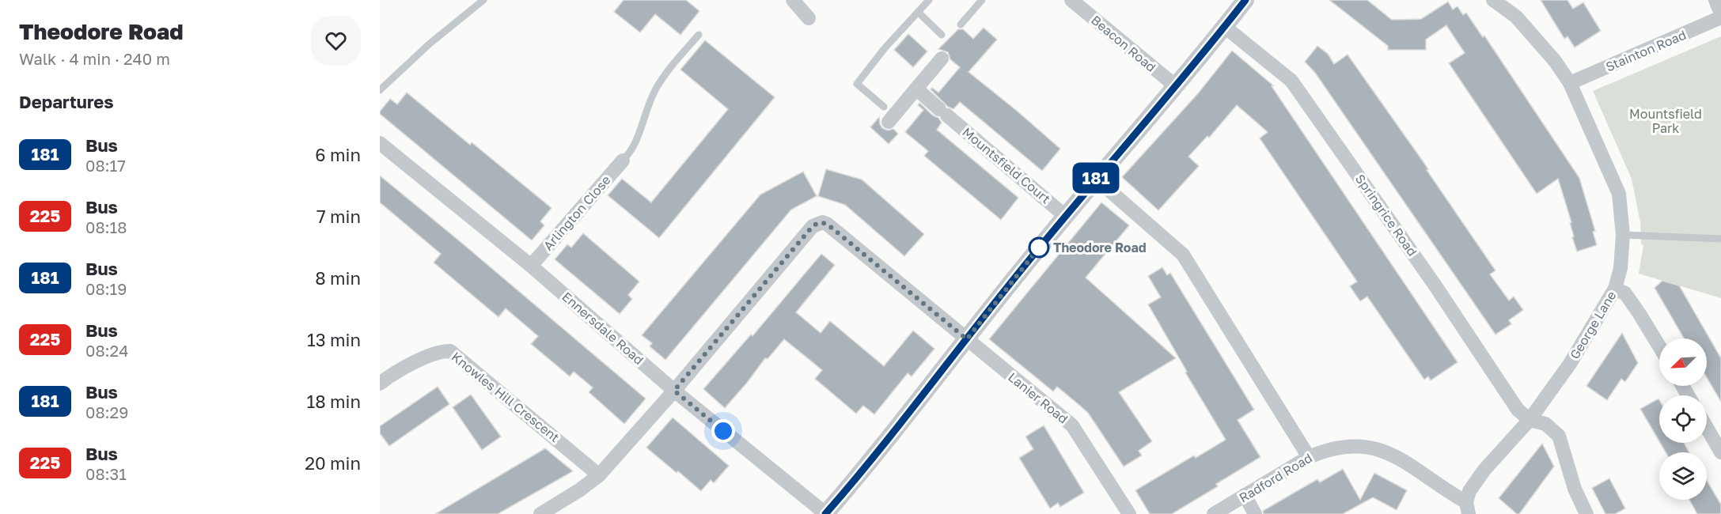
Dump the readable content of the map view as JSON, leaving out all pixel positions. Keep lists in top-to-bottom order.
{
  "streets": {
    "street": [
      "Beacon Road",
      "Stainton Road",
      "Mountsfield Court",
      "Arlington Close",
      "Springrice Road",
      "George Lane",
      "Ennersdale Road",
      "Knowles Hill Crescent",
      "Lanier Road",
      "Radford Road"
    ]
  },
  "crossings": [
    ["Stainton Road", "George Lane"],
    ["Arlington Close", "Ennersdale Road"],
    ["Springrice Road", "George Lane"],
    ["George Lane", "Radford Road"],
    ["Ennersdale Road", "Lanier Road"]
  ],
  "parks": ["Mountsfield Park"],
  "places": ["Theodore Road"],
  "lines": ["bus line 181"],
  "north": "bottom left",
  "page": {
    "heading": [
      ["Theodore Road", "Walk · 4 min · 240 m"],
      "Departures"
    ],
    "on_map": "181",
    "list": [
      {
        "mark": "181",
        "name": "Bus",
        "note": "08:17",
        "value": "6 min"
      },
      {
        "mark": "225",
        "name": "Bus",
        "note": "08:18",
        "value": "7 min"
      },
      {
        "mark": "181",
        "name": "Bus",
        "note": "08:19",
        "value": "8 min"
      },
      {
        "mark": "225",
        "name": "Bus",
        "note": "08:24",
        "value": "13 min"
      },
      {
        "mark": "181",
        "name": "Bus",
        "note": "08:29",
        "value": "18 min"
      },
      {
        "mark": "225",
        "name": "Bus",
        "note": "08:31",
        "value": "20 min"
      }
    ]
  }
}
